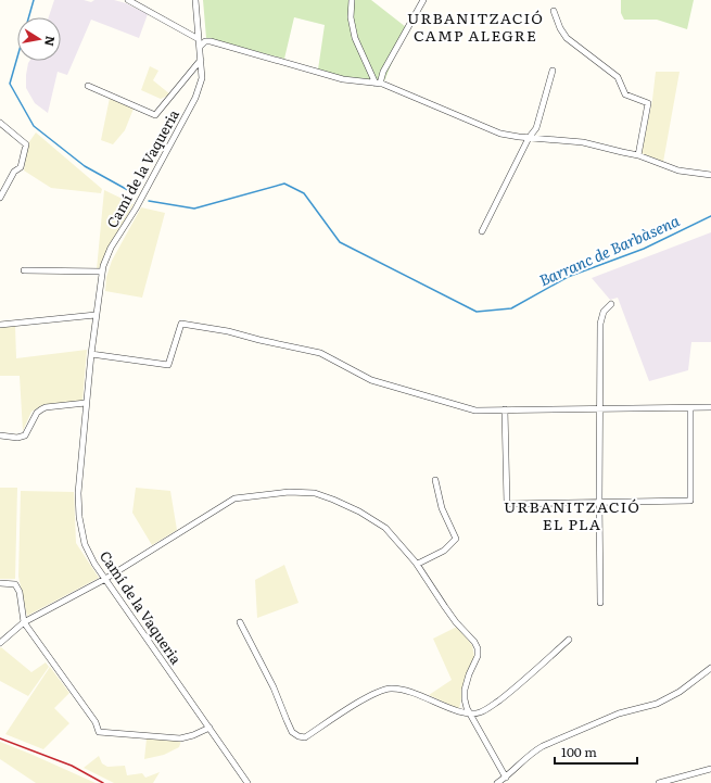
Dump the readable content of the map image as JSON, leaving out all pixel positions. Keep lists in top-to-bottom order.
{
  "streets": {
    "street": ["Camí de la Vaqueria"]
  },
  "districts": ["URBANITZACIÓ CAMP ALEGRE", "URBANITZACIÓ EL PLA"],
  "water": ["Barranc de Barbàsena"],
  "scale_bar": "100 m",
  "north": "right"
}
